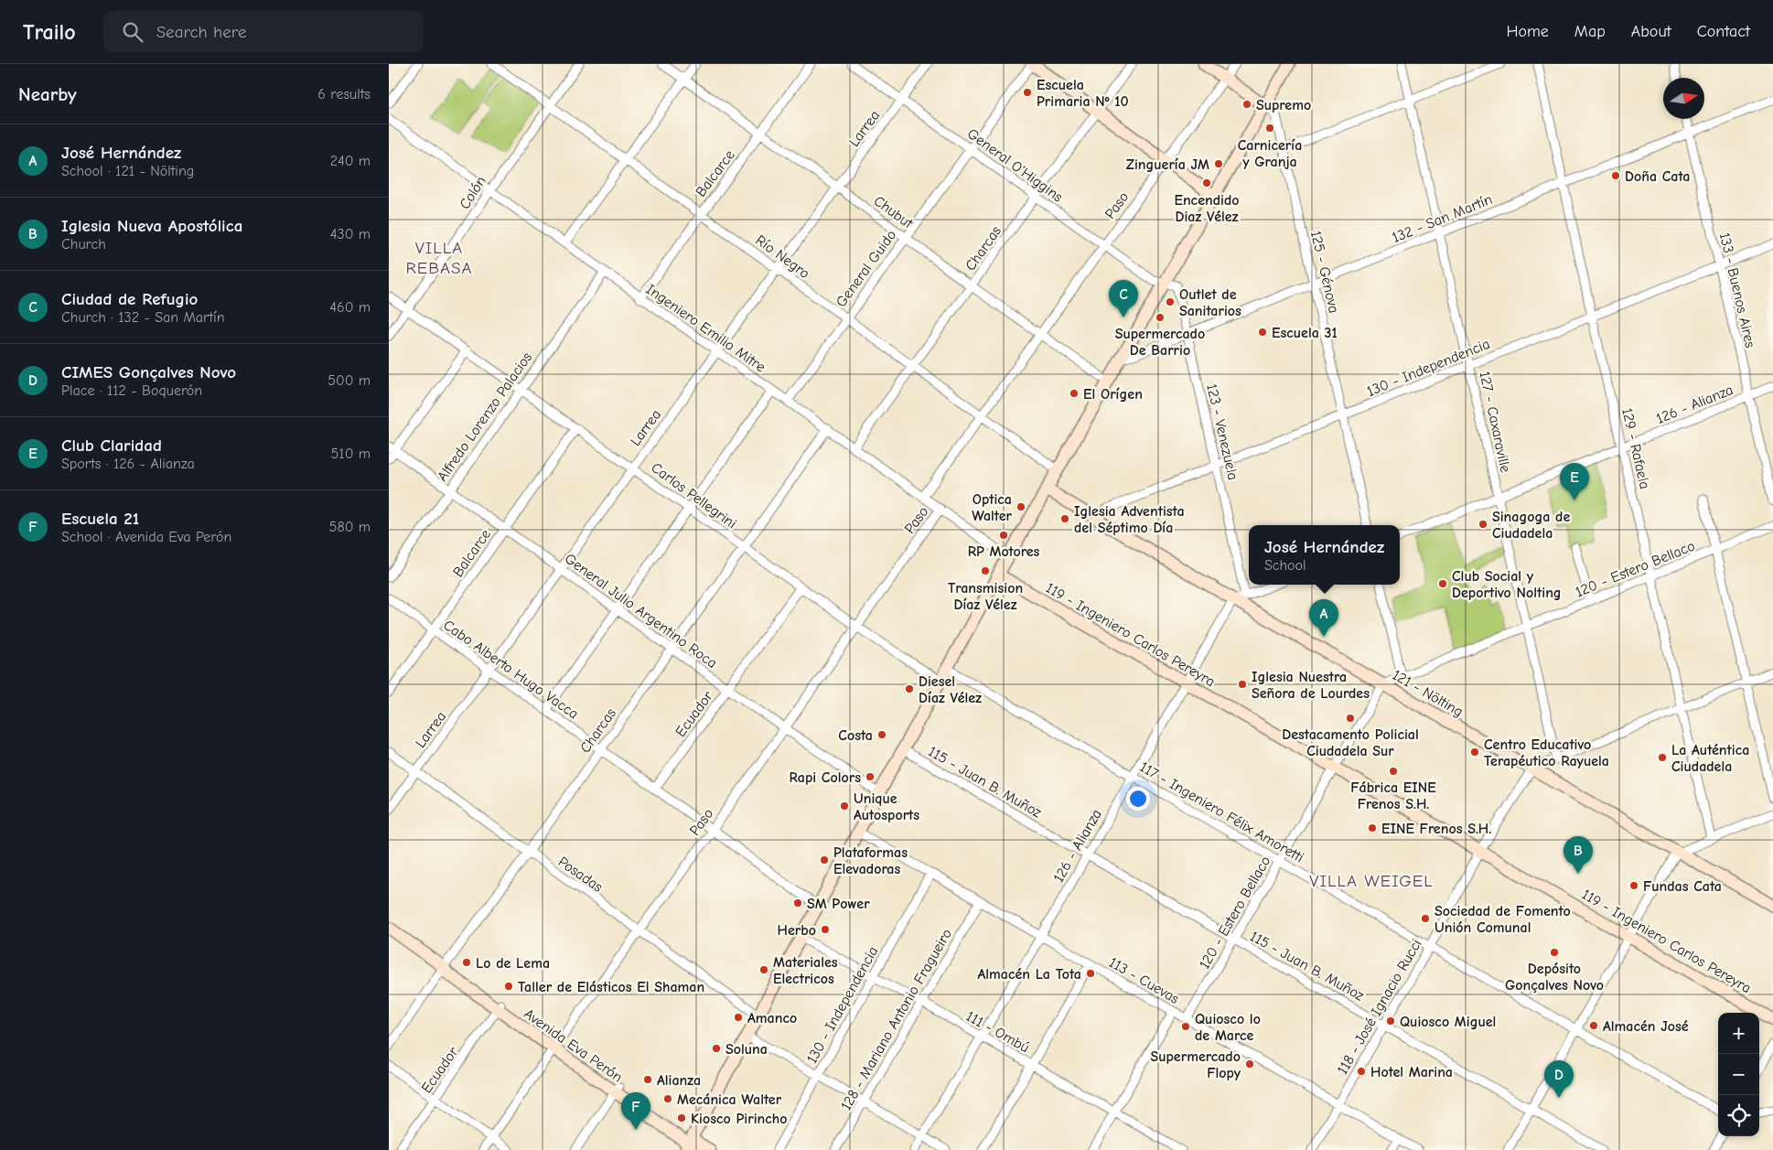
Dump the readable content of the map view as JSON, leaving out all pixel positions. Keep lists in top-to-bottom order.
{
  "streets": {
    "street": [
      "Larrea",
      "General O'Higgins",
      "Balcarce",
      "Colón",
      "Paso",
      "Chubut",
      "132 - San Martín",
      "Charcas",
      "Río Negro",
      "General Guido",
      "125 - Génova",
      "133 - Buenos Aires",
      "Ingeniero Emilio Mitre",
      "130 - Independencia",
      "126 - Alianza",
      "Alfredo Lorenzo Palacios",
      "127 - Caxaraville",
      "123 - Venezuela",
      "129 - Rafaela",
      "Carlos Pellegrini",
      "120 - Estero Bellaco",
      "General Julio Argentino Roca",
      "119 - Ingeniero Carlos Pereyra",
      "Cabo Alberto Hugo Vacca",
      "121 - Nölting",
      "Ecuador",
      "115 - Juan B. Muñoz",
      "117 - Ingeniero Félix Amoretti",
      "Posadas",
      "113 - Cuevas",
      "118 - José Ignacio Rucci",
      "128 - Mariano Antonio Fragueiro",
      "111 - Ombú",
      "Avenida Eva Perón"
    ]
  },
  "crossings": [
    ["Larrea", "General O'Higgins"],
    ["Larrea", "Chubut"],
    ["Larrea", "Río Negro"],
    ["Larrea", "Ingeniero Emilio Mitre"],
    ["Larrea", "Carlos Pellegrini"],
    ["Larrea", "General Julio Argentino Roca"],
    ["Larrea", "Cabo Alberto Hugo Vacca"],
    ["Larrea", "Posadas"],
    ["General O'Higgins", "Paso"],
    ["General O'Higgins", "Charcas"],
    ["General O'Higgins", "General Guido"],
    ["General O'Higgins", "123 - Venezuela"],
    ["Balcarce", "Chubut"],
    ["Balcarce", "Río Negro"],
    ["Balcarce", "Ingeniero Emilio Mitre"],
    ["Balcarce", "Carlos Pellegrini"],
    ["Balcarce", "General Julio Argentino Roca"],
    ["Balcarce", "Cabo Alberto Hugo Vacca"],
    ["Colón", "Río Negro"],
    ["Colón", "Ingeniero Emilio Mitre"],
    ["Colón", "Carlos Pellegrini"],
    ["Paso", "Chubut"],
    ["Paso", "Río Negro"],
    ["Paso", "Ingeniero Emilio Mitre"],
    ["Paso", "Carlos Pellegrini"],
    ["Paso", "General Julio Argentino Roca"],
    ["Paso", "Cabo Alberto Hugo Vacca"],
    ["Paso", "Posadas"],
    ["Paso", "Avenida Eva Perón"],
    ["Chubut", "Charcas"],
    ["Chubut", "General Guido"],
    ["132 - San Martín", "125 - Génova"],
    ["132 - San Martín", "133 - Buenos Aires"],
    ["132 - San Martín", "127 - Caxaraville"],
    ["132 - San Martín", "123 - Venezuela"],
    ["132 - San Martín", "129 - Rafaela"],
    ["Charcas", "Río Negro"],
    ["Charcas", "Ingeniero Emilio Mitre"],
    ["Charcas", "Carlos Pellegrini"],
    ["Charcas", "General Julio Argentino Roca"],
    ["Charcas", "Cabo Alberto Hugo Vacca"],
    ["Charcas", "Posadas"],
    ["Charcas", "Avenida Eva Perón"],
    ["Río Negro", "General Guido"],
    ["General Guido", "Ingeniero Emilio Mitre"],
    ["125 - Génova", "130 - Independencia"],
    ["133 - Buenos Aires", "130 - Independencia"],
    ["133 - Buenos Aires", "126 - Alianza"],
    ["Ingeniero Emilio Mitre", "Alfredo Lorenzo Palacios"],
    ["130 - Independencia", "127 - Caxaraville"],
    ["130 - Independencia", "123 - Venezuela"],
    ["130 - Independencia", "129 - Rafaela"],
    ["130 - Independencia", "121 - Nölting"],
    ["130 - Independencia", "113 - Cuevas"],
    ["130 - Independencia", "111 - Ombú"],
    ["126 - Alianza", "127 - Caxaraville"],
    ["126 - Alianza", "129 - Rafaela"],
    ["126 - Alianza", "119 - Ingeniero Carlos Pereyra"],
    ["126 - Alianza", "121 - Nölting"],
    ["126 - Alianza", "115 - Juan B. Muñoz"],
    ["126 - Alianza", "117 - Ingeniero Félix Amoretti"],
    ["126 - Alianza", "113 - Cuevas"],
    ["126 - Alianza", "111 - Ombú"],
    ["Alfredo Lorenzo Palacios", "Carlos Pellegrini"],
    ["Alfredo Lorenzo Palacios", "General Julio Argentino Roca"],
    ["127 - Caxaraville", "120 - Estero Bellaco"],
    ["129 - Rafaela", "120 - Estero Bellaco"],
    ["Carlos Pellegrini", "Ecuador"],
    ["120 - Estero Bellaco", "119 - Ingeniero Carlos Pereyra"],
    ["120 - Estero Bellaco", "121 - Nölting"],
    ["120 - Estero Bellaco", "115 - Juan B. Muñoz"],
    ["120 - Estero Bellaco", "117 - Ingeniero Félix Amoretti"],
    ["120 - Estero Bellaco", "113 - Cuevas"],
    ["General Julio Argentino Roca", "Ecuador"],
    ["119 - Ingeniero Carlos Pereyra", "118 - José Ignacio Rucci"],
    ["Cabo Alberto Hugo Vacca", "Ecuador"],
    ["121 - Nölting", "118 - José Ignacio Rucci"],
    ["Ecuador", "Avenida Eva Perón"],
    ["115 - Juan B. Muñoz", "118 - José Ignacio Rucci"],
    ["117 - Ingeniero Félix Amoretti", "118 - José Ignacio Rucci"],
    ["113 - Cuevas", "118 - José Ignacio Rucci"],
    ["113 - Cuevas", "128 - Mariano Antonio Fragueiro"],
    ["128 - Mariano Antonio Fragueiro", "111 - Ombú"]
  ],
  "districts": ["VILLA REBASA", "VILLA WEIGEL"],
  "places": [
    "Escuela Primaria Nº 10",
    "Supremo",
    "Carnicería y Granja",
    "Zinguería JM",
    "Doña Cata",
    "Encendido Diaz Vélez",
    "Outlet de Sanitarios",
    "Supermercado De Barrio",
    "Escuela 31",
    "El Orígen",
    "Optica Walter",
    "Iglesia Adventista del Séptimo Día",
    "Sinagoga de Ciudadela",
    "RP Motores",
    "Transmision Díaz Vélez",
    "Club Social y Deportivo Nolting",
    "Iglesia Nuestra Señora de Lourdes",
    "Diesel Díaz Vélez",
    "Destacamento Policial Ciudadela Sur",
    "Costa",
    "Centro Educativo Terapéutico Rayuela",
    "La Auténtica Ciudadela",
    "Fábrica EINE Frenos S.H.",
    "Rapi Colors",
    "Unique Autosports",
    "EINE Frenos S.H.",
    "Plataformas Elevadoras",
    "Fundas Cata",
    "SM Power",
    "Sociedad de Fomento Unión Comunal",
    "Herbo",
    "Depósito Gonçalves Novo",
    "Lo de Lema",
    "Materiales Electricos",
    "Almacén La Tota",
    "Taller de Elásticos El Shaman",
    "Amanco",
    "Quiosco Miguel",
    "Almacén José",
    "Quiosco lo de Marce",
    "Soluna",
    "Supermercado Flopy",
    "Hotel Marina",
    "Alianza",
    "Mecánica Walter",
    "Kiosco Pirincho"
  ],
  "north": "right",
  "page": {
    "header": "Trailo",
    "search": "Search here",
    "nav": [
      "Home",
      "Map",
      "About",
      "Contact"
    ],
    "heading": ["Nearby", "6 results"],
    "list": [
      {
        "mark": "A",
        "name": "José Hernández",
        "note": "School · 121 - Nölting",
        "value": "240 m"
      },
      {
        "mark": "B",
        "name": "Iglesia Nueva Apostólica",
        "note": "Church",
        "value": "430 m"
      },
      {
        "mark": "C",
        "name": "Ciudad de Refugio",
        "note": "Church · 132 - San Martín",
        "value": "460 m"
      },
      {
        "mark": "D",
        "name": "CIMES Gonçalves Novo",
        "note": "Place · 112 - Boquerón",
        "value": "500 m"
      },
      {
        "mark": "E",
        "name": "Club Claridad",
        "note": "Sports · 126 - Alianza",
        "value": "510 m"
      },
      {
        "mark": "F",
        "name": "Escuela 21",
        "note": "School · Avenida Eva Perón",
        "value": "580 m"
      }
    ],
    "pins": [
      "C",
      "E",
      "A",
      "B",
      "D",
      "F"
    ],
    "popup": ["José Hernández", "School"],
    "map_buttons": ["+", "−"]
  }
}
